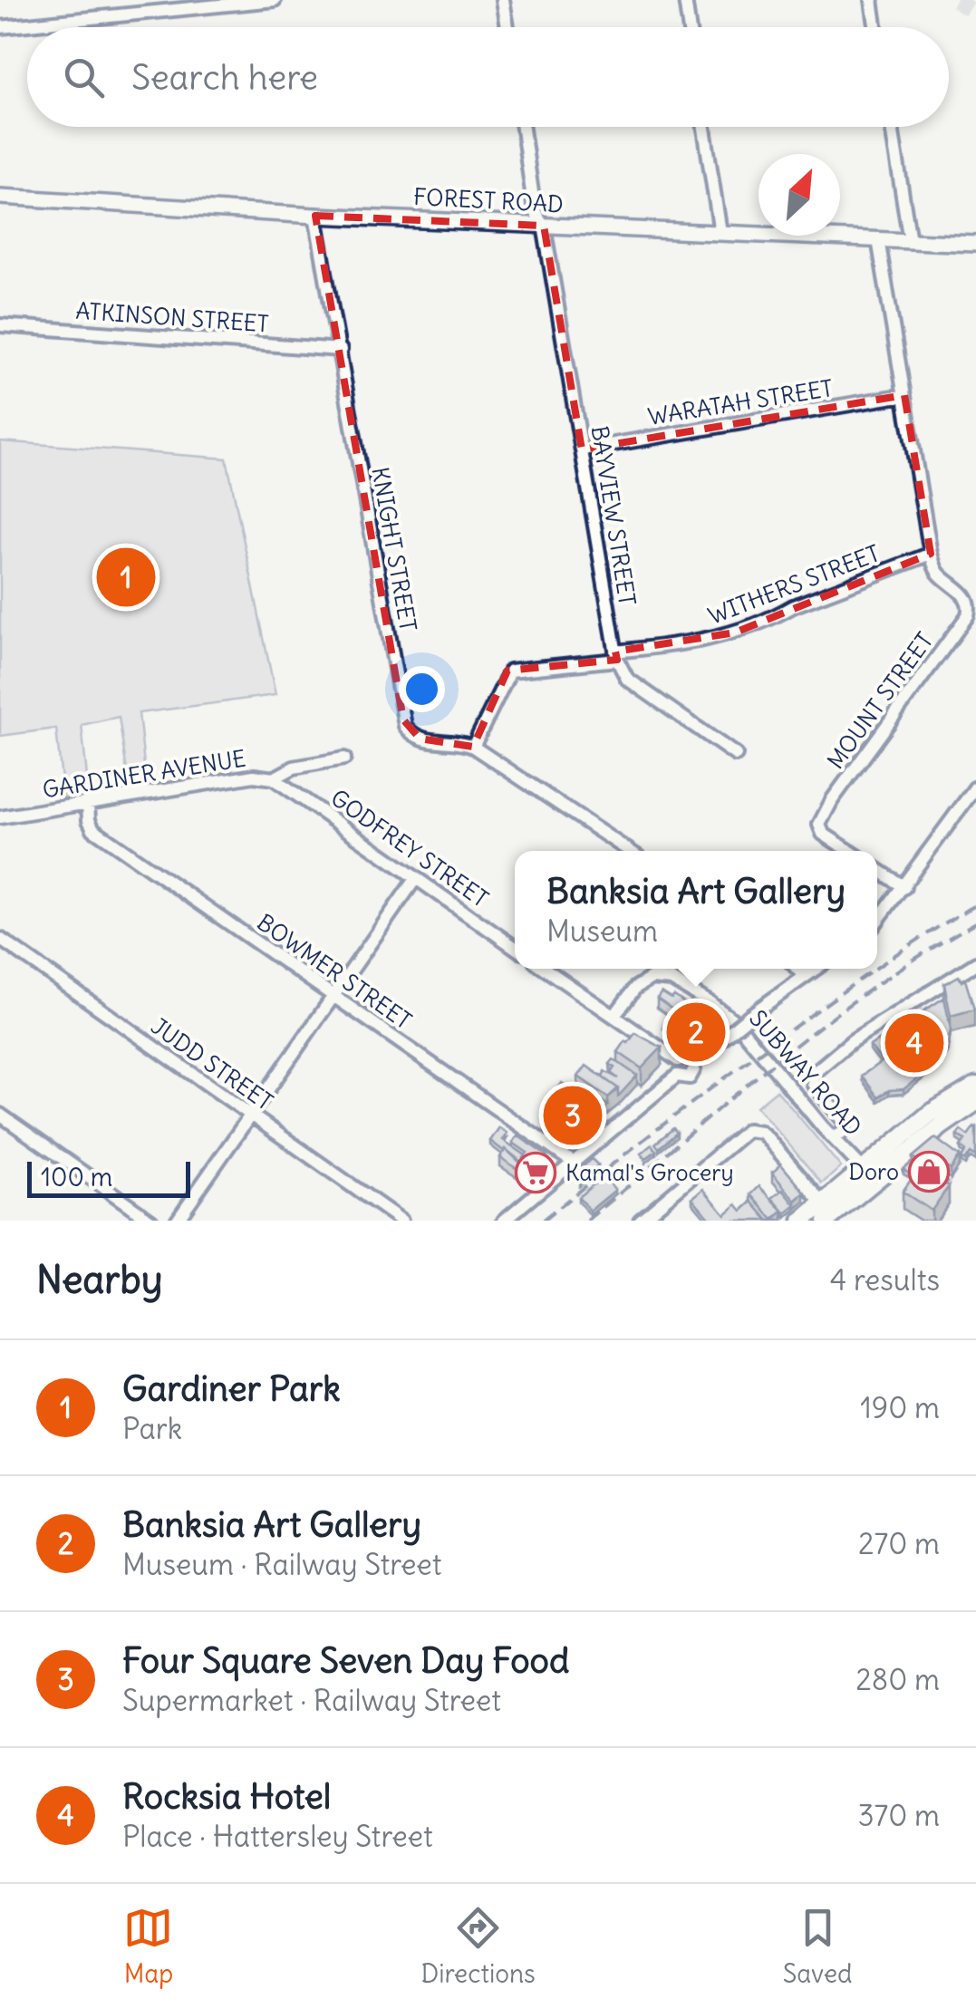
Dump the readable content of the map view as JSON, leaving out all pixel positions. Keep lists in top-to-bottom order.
{
  "streets": {
    "main road": ["FOREST ROAD"],
    "street": [
      "ATKINSON STREET",
      "WARATAH STREET",
      "BAYVIEW STREET",
      "KNIGHT STREET",
      "WITHERS STREET",
      "MOUNT STREET",
      "GARDINER AVENUE",
      "GODFREY STREET",
      "BOWMER STREET",
      "JUDD STREET",
      "SUBWAY ROAD"
    ]
  },
  "crossings": [
    ["FOREST ROAD", "BAYVIEW STREET"],
    ["FOREST ROAD", "KNIGHT STREET"],
    ["FOREST ROAD", "MOUNT STREET"],
    ["ATKINSON STREET", "KNIGHT STREET"],
    ["WARATAH STREET", "BAYVIEW STREET"],
    ["WARATAH STREET", "MOUNT STREET"],
    ["BAYVIEW STREET", "WITHERS STREET"],
    ["KNIGHT STREET", "WITHERS STREET"],
    ["WITHERS STREET", "MOUNT STREET"],
    ["GARDINER AVENUE", "GODFREY STREET"],
    ["GARDINER AVENUE", "BOWMER STREET"]
  ],
  "places": {
    "shop": ["Doro"],
    "supermarket": ["Kamal's Grocery"]
  },
  "scale_bar": "100 m",
  "north": "top right",
  "page": {
    "search": "Search here",
    "pins": [
      "1",
      "2",
      "4",
      "3"
    ],
    "popup": ["Banksia Art Gallery", "Museum"],
    "scale": "100 m",
    "heading": ["Nearby", "4 results"],
    "list": [
      {
        "mark": "1",
        "name": "Gardiner Park",
        "note": "Park",
        "value": "190 m"
      },
      {
        "mark": "2",
        "name": "Banksia Art Gallery",
        "note": "Museum · Railway Street",
        "value": "270 m"
      },
      {
        "mark": "3",
        "name": "Four Square Seven Day Food",
        "note": "Supermarket · Railway Street",
        "value": "280 m"
      },
      {
        "mark": "4",
        "name": "Rocksia Hotel",
        "note": "Place · Hattersley Street",
        "value": "370 m"
      }
    ],
    "nav": ["Map", "Directions", "Saved"]
  }
}
